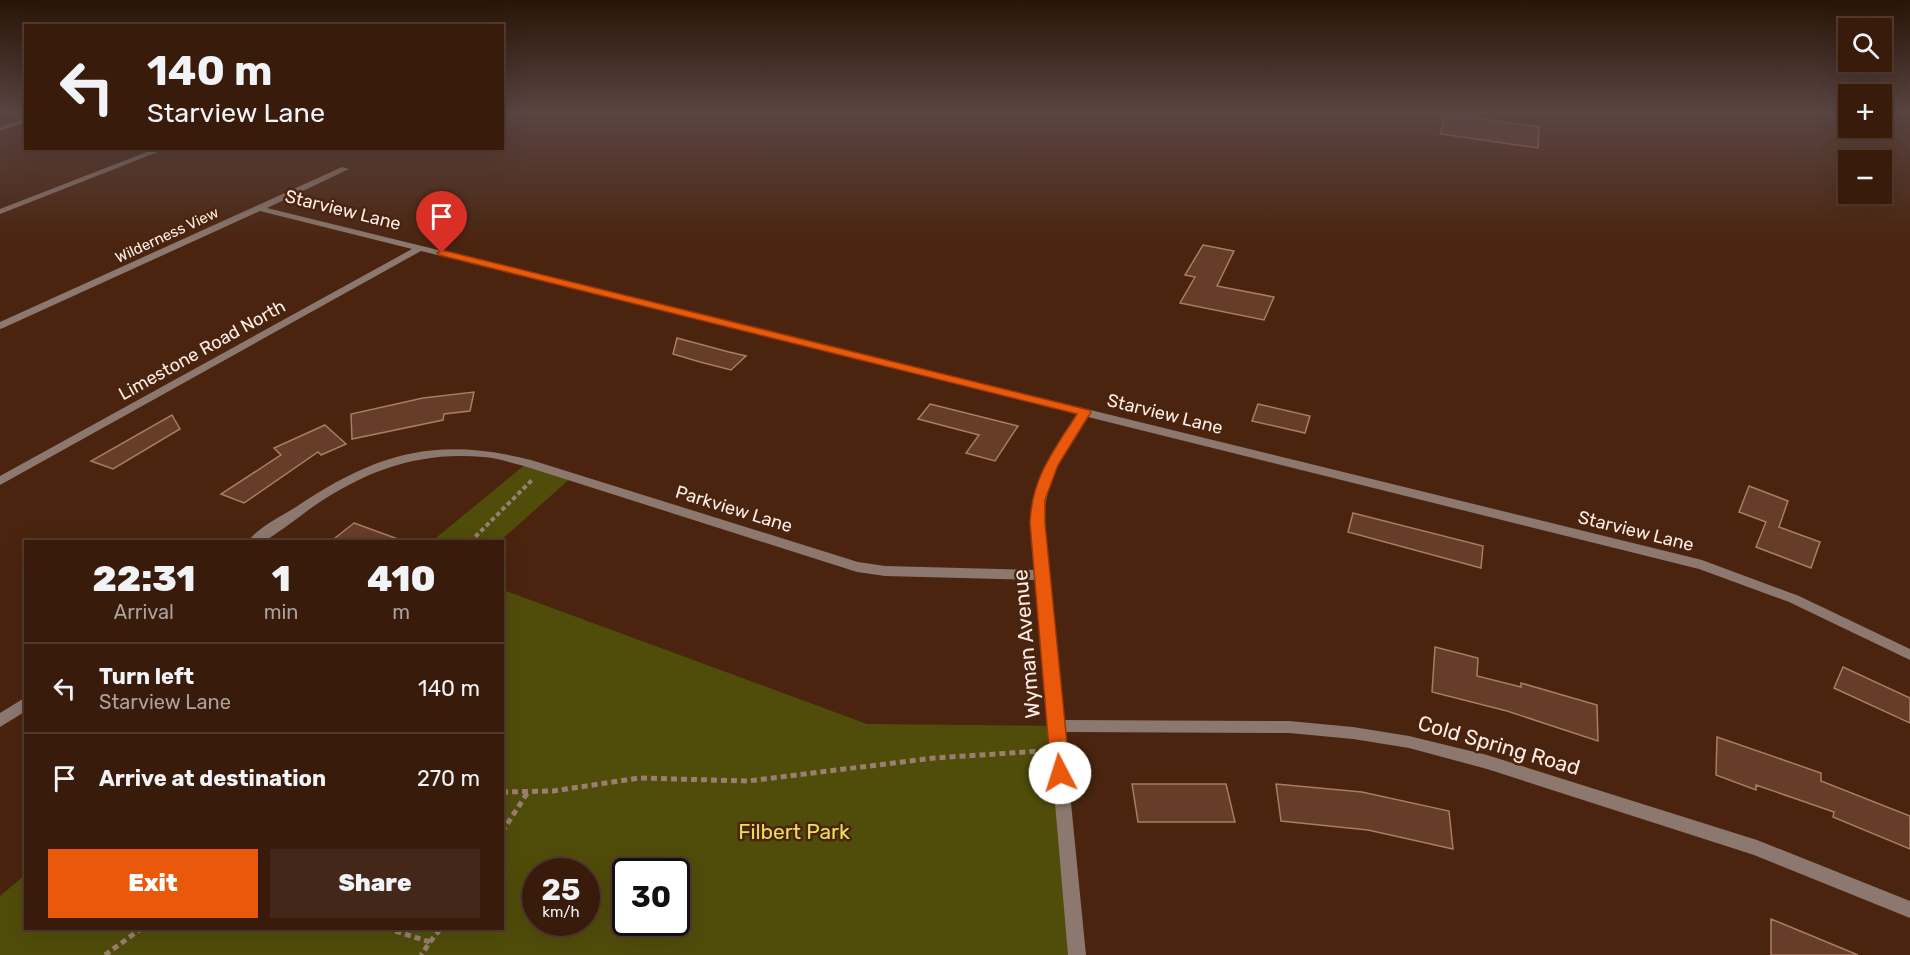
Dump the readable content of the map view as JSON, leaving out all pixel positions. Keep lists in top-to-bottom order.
{
  "streets": {
    "street": [
      "Starview Lane",
      "Wilderness View",
      "Limestone Road North",
      "Parkview Lane",
      "Wyman Avenue",
      "Cold Spring Road"
    ]
  },
  "crossings": [
    ["Starview Lane", "Wilderness View"],
    ["Starview Lane", "Limestone Road North"],
    ["Starview Lane", "Wyman Avenue"],
    ["Parkview Lane", "Wyman Avenue"],
    ["Wyman Avenue", "Cold Spring Road"]
  ],
  "parks": ["Filbert Park"],
  "page": {
    "map_buttons": ["+", "−"],
    "turn": ["140 m", "Starview Lane"],
    "eta": [
      "22:31",
      "Arrival",
      "1",
      "min",
      "410",
      "m"
    ],
    "list": [
      {
        "name": "Turn left",
        "note": "Starview Lane",
        "value": "140 m"
      },
      {
        "name": "Arrive at destination",
        "value": "270 m"
      }
    ],
    "buttons": ["Exit", "Share"],
    "speed": "25 km/h",
    "limit": "30"
  }
}
